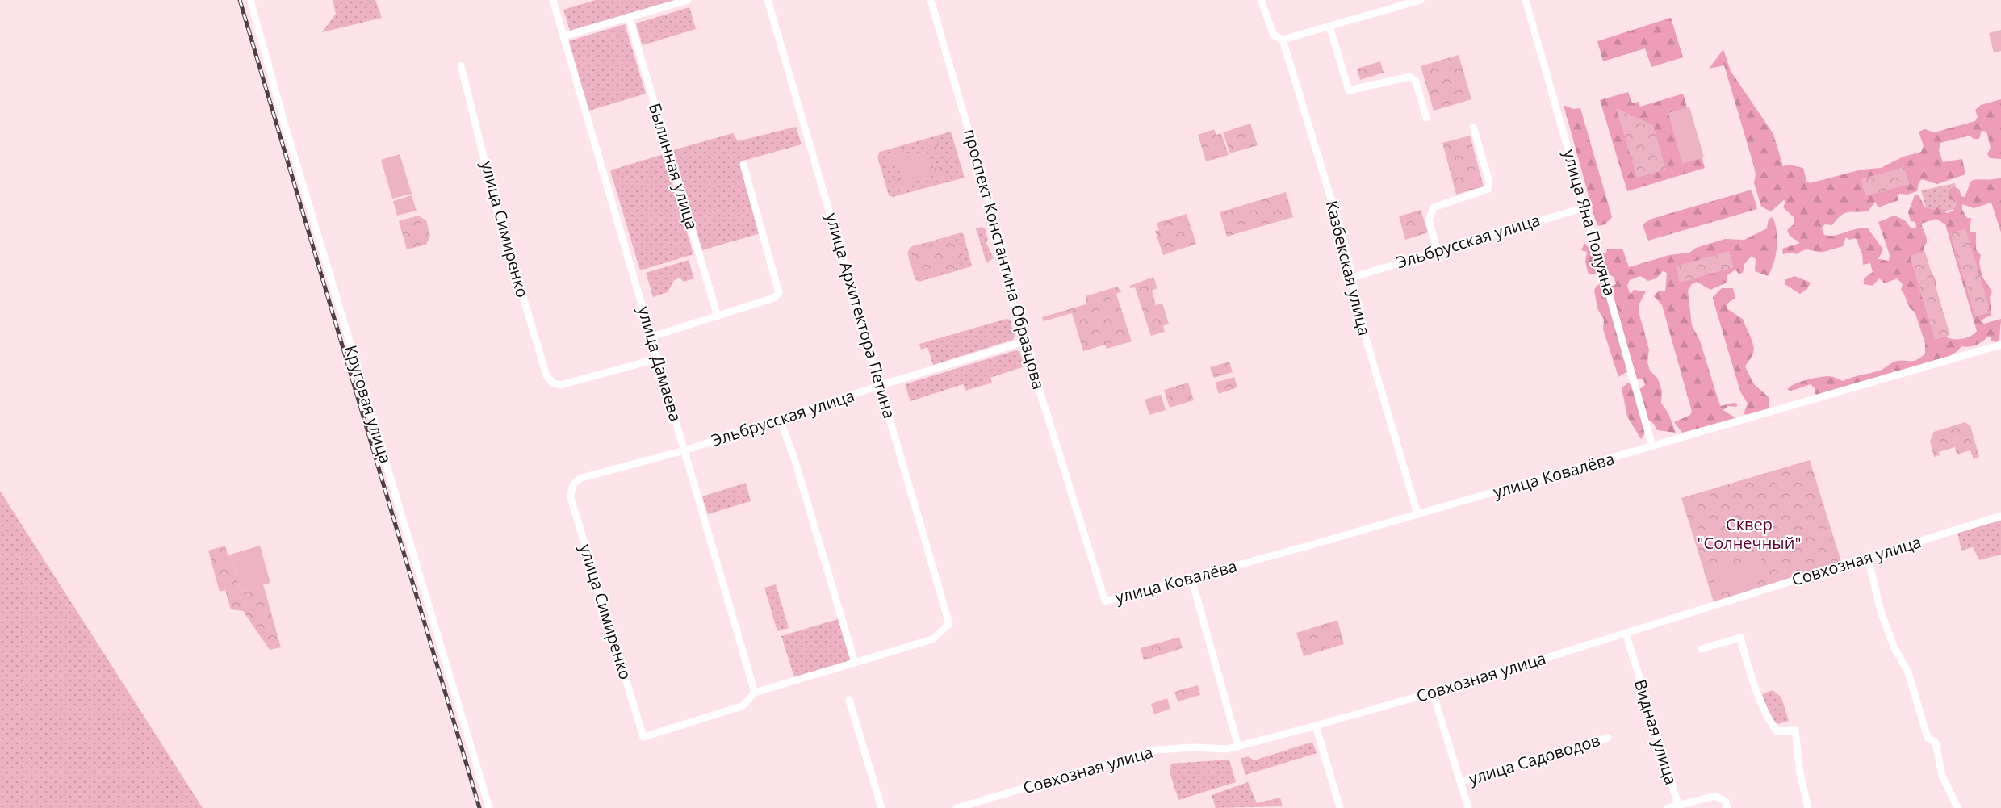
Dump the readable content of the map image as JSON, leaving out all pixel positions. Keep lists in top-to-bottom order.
{
  "streets": {
    "street": [
      "Былинная улица",
      "улица Яна Полуяна",
      "улица Симиренко",
      "Эльбрусская улица",
      "проспект Константина Образцова",
      "Казбекская улица",
      "улица Архитектора Петина",
      "улица Дамаева",
      "Круговая улица",
      "улица Ковалёва",
      "Совхозная улица",
      "Видная улица",
      "улица Садоводов"
    ]
  },
  "crossings": [
    ["улица Яна Полуяна", "Эльбрусская улица"],
    ["улица Яна Полуяна", "улица Ковалёва"],
    ["улица Симиренко", "Эльбрусская улица"],
    ["улица Симиренко", "улица Дамаева"],
    ["Эльбрусская улица", "проспект Константина Образцова"],
    ["Эльбрусская улица", "Казбекская улица"],
    ["Эльбрусская улица", "улица Архитектора Петина"],
    ["Эльбрусская улица", "улица Дамаева"],
    ["проспект Константина Образцова", "улица Ковалёва"],
    ["Казбекская улица", "улица Ковалёва"],
    ["Совхозная улица", "Видная улица"]
  ],
  "parks": ["Сквер \"Солнечный\""]
}
